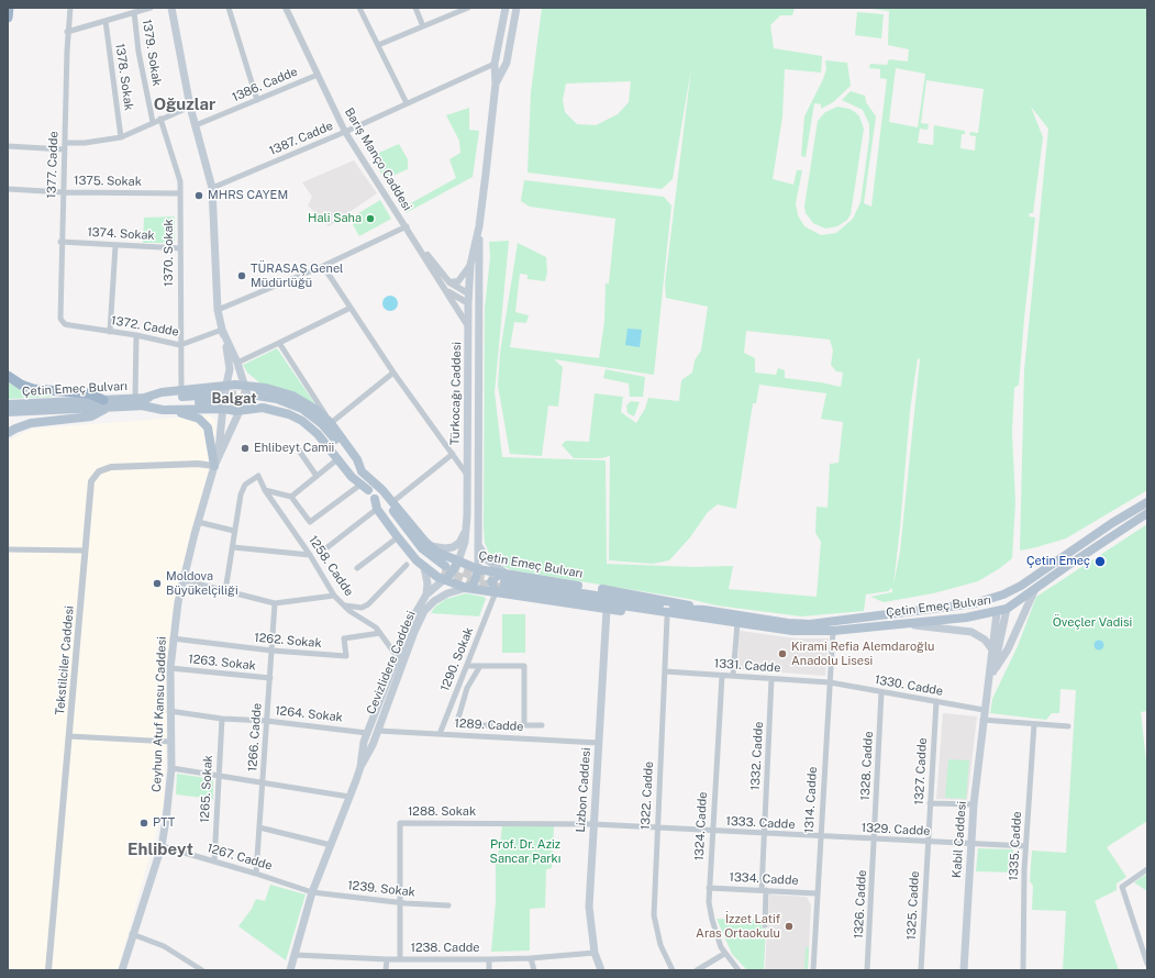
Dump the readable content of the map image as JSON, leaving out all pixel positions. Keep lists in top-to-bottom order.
{
  "streets": {
    "main road": [
      "Çetin Emeç Bulvarı",
      "Türkocağı Caddesi",
      "Cevizlidere Caddesi",
      "Ceyhun Atuf Kansu Caddesi",
      "Lizbon Caddesi",
      "Kabil Caddesi"
    ],
    "street": [
      "1379. Sokak",
      "1378. Sokak",
      "1386. Cadde",
      "1387. Cadde",
      "Barış Manço Caddesi",
      "1377. Cadde",
      "1375. Sokak",
      "1374. Sokak",
      "1370. Sokak",
      "1372. Cadde",
      "1258. Cadde",
      "1262. Sokak",
      "1290. Sokak",
      "Tekstilciler Caddesi",
      "1263. Sokak",
      "1331. Cadde",
      "1330. Cadde",
      "1264. Sokak",
      "1289. Cadde",
      "1266. Cadde",
      "1332. Cadde",
      "1328. Cadde",
      "1327. Cadde",
      "1265. Sokak",
      "1322. Cadde",
      "1314. Cadde",
      "1288. Sokak",
      "1333. Cadde",
      "1324. Cadde",
      "1329. Cadde",
      "1335. Cadde",
      "1267. Cadde",
      "1334. Cadde",
      "1239. Sokak",
      "1326. Cadde",
      "1325. Cadde",
      "1238. Cadde"
    ]
  },
  "crossings": [
    ["1386. Cadde", "Barış Manço Caddesi"],
    ["1386. Cadde", "Ceyhun Atuf Kansu Caddesi"],
    ["1387. Cadde", "Barış Manço Caddesi"],
    ["1387. Cadde", "Türkocağı Caddesi"],
    ["1387. Cadde", "Ceyhun Atuf Kansu Caddesi"],
    ["Barış Manço Caddesi", "Türkocağı Caddesi"],
    ["1377. Cadde", "1375. Sokak"],
    ["1377. Cadde", "1374. Sokak"],
    ["1377. Cadde", "1372. Cadde"],
    ["1375. Sokak", "1370. Sokak"],
    ["1374. Sokak", "1370. Sokak"],
    ["1370. Sokak", "1372. Cadde"],
    ["1370. Sokak", "Çetin Emeç Bulvarı"],
    ["1372. Cadde", "Ceyhun Atuf Kansu Caddesi"],
    ["Çetin Emeç Bulvarı", "Türkocağı Caddesi"],
    ["Çetin Emeç Bulvarı", "1290. Sokak"],
    ["Çetin Emeç Bulvarı", "Cevizlidere Caddesi"],
    ["Çetin Emeç Bulvarı", "Ceyhun Atuf Kansu Caddesi"],
    ["Çetin Emeç Bulvarı", "Lizbon Caddesi"],
    ["Çetin Emeç Bulvarı", "1322. Cadde"],
    ["Çetin Emeç Bulvarı", "1314. Cadde"],
    ["Çetin Emeç Bulvarı", "Kabil Caddesi"],
    ["1258. Cadde", "1262. Sokak"],
    ["1258. Cadde", "Cevizlidere Caddesi"],
    ["1262. Sokak", "Ceyhun Atuf Kansu Caddesi"],
    ["1262. Sokak", "1266. Cadde"],
    ["1290. Sokak", "1289. Cadde"],
    ["Tekstilciler Caddesi", "Ceyhun Atuf Kansu Caddesi"],
    ["1263. Sokak", "Ceyhun Atuf Kansu Caddesi"],
    ["1263. Sokak", "1266. Cadde"],
    ["Cevizlidere Caddesi", "1264. Sokak"],
    ["Cevizlidere Caddesi", "1289. Cadde"],
    ["Cevizlidere Caddesi", "1267. Cadde"],
    ["Cevizlidere Caddesi", "1239. Sokak"],
    ["Cevizlidere Caddesi", "1238. Cadde"],
    ["1331. Cadde", "1330. Cadde"],
    ["1331. Cadde", "1332. Cadde"],
    ["1331. Cadde", "1322. Cadde"],
    ["1331. Cadde", "1314. Cadde"],
    ["1331. Cadde", "1324. Cadde"],
    ["1330. Cadde", "1328. Cadde"],
    ["1330. Cadde", "1327. Cadde"],
    ["1330. Cadde", "1314. Cadde"],
    ["1330. Cadde", "Kabil Caddesi"],
    ["Ceyhun Atuf Kansu Caddesi", "1264. Sokak"],
    ["Ceyhun Atuf Kansu Caddesi", "1267. Cadde"],
    ["1264. Sokak", "1266. Cadde"],
    ["1264. Sokak", "1265. Sokak"],
    ["1289. Cadde", "Lizbon Caddesi"],
    ["1266. Cadde", "1267. Cadde"],
    ["1332. Cadde", "1333. Cadde"],
    ["1332. Cadde", "1334. Cadde"],
    ["1328. Cadde", "1329. Cadde"],
    ["1328. Cadde", "1326. Cadde"],
    ["1327. Cadde", "1329. Cadde"],
    ["1327. Cadde", "1325. Cadde"],
    ["1265. Sokak", "1267. Cadde"],
    ["Lizbon Caddesi", "1288. Sokak"],
    ["Lizbon Caddesi", "1333. Cadde"],
    ["Lizbon Caddesi", "1238. Cadde"],
    ["1322. Cadde", "1333. Cadde"],
    ["1314. Cadde", "1333. Cadde"],
    ["1314. Cadde", "1329. Cadde"],
    ["1314. Cadde", "1334. Cadde"],
    ["1288. Sokak", "1333. Cadde"],
    ["1288. Sokak", "1239. Sokak"],
    ["1288. Sokak", "1238. Cadde"],
    ["1333. Cadde", "1324. Cadde"],
    ["1333. Cadde", "1329. Cadde"],
    ["1324. Cadde", "1334. Cadde"],
    ["1329. Cadde", "Kabil Caddesi"],
    ["1329. Cadde", "1335. Cadde"],
    ["1329. Cadde", "1326. Cadde"],
    ["1329. Cadde", "1325. Cadde"],
    ["1267. Cadde", "1239. Sokak"]
  ],
  "districts": ["Oğuzlar", "Balgat", "Ehlibeyt"],
  "parks": ["Öveçler Vadisi", "Prof. Dr. Aziz Sancar Parkı"],
  "places": [
    "MHRS CAYEM",
    "Hali Saha",
    "TÜRASAŞ Genel Müdürlüğü",
    "Ehlibeyt Camii",
    "Çetin Emeç",
    "Moldova Büyükelçiliği",
    "Kirami Refia Alemdaroğlu Anadolu Lisesi",
    "PTT",
    "İzzet Latif Aras Ortaokulu"
  ]
}
